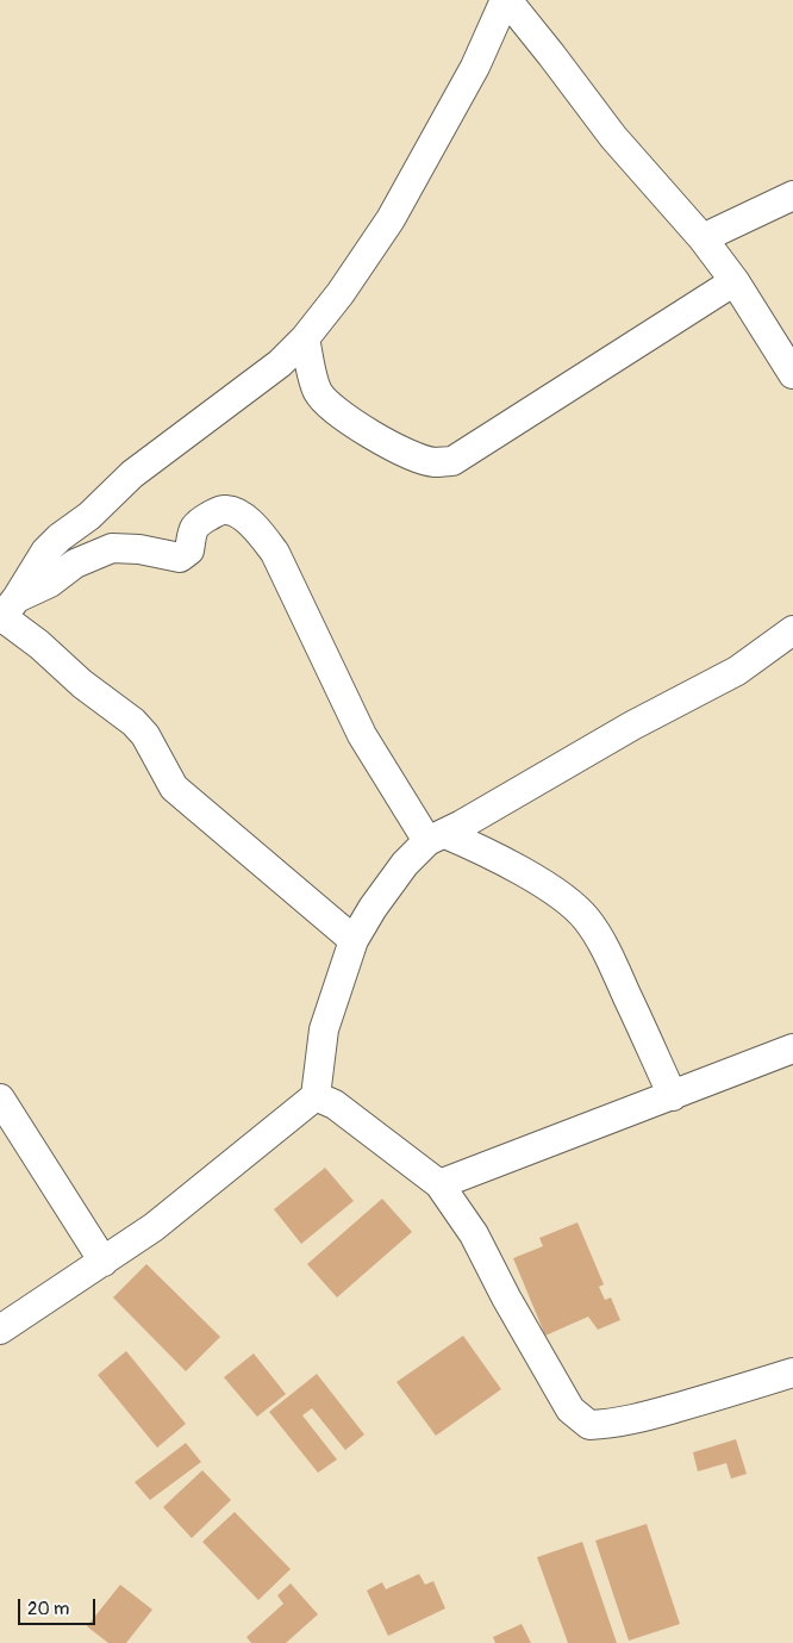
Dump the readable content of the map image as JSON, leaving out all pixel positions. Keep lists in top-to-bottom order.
{
  "scale_bar": "20 m"
}
